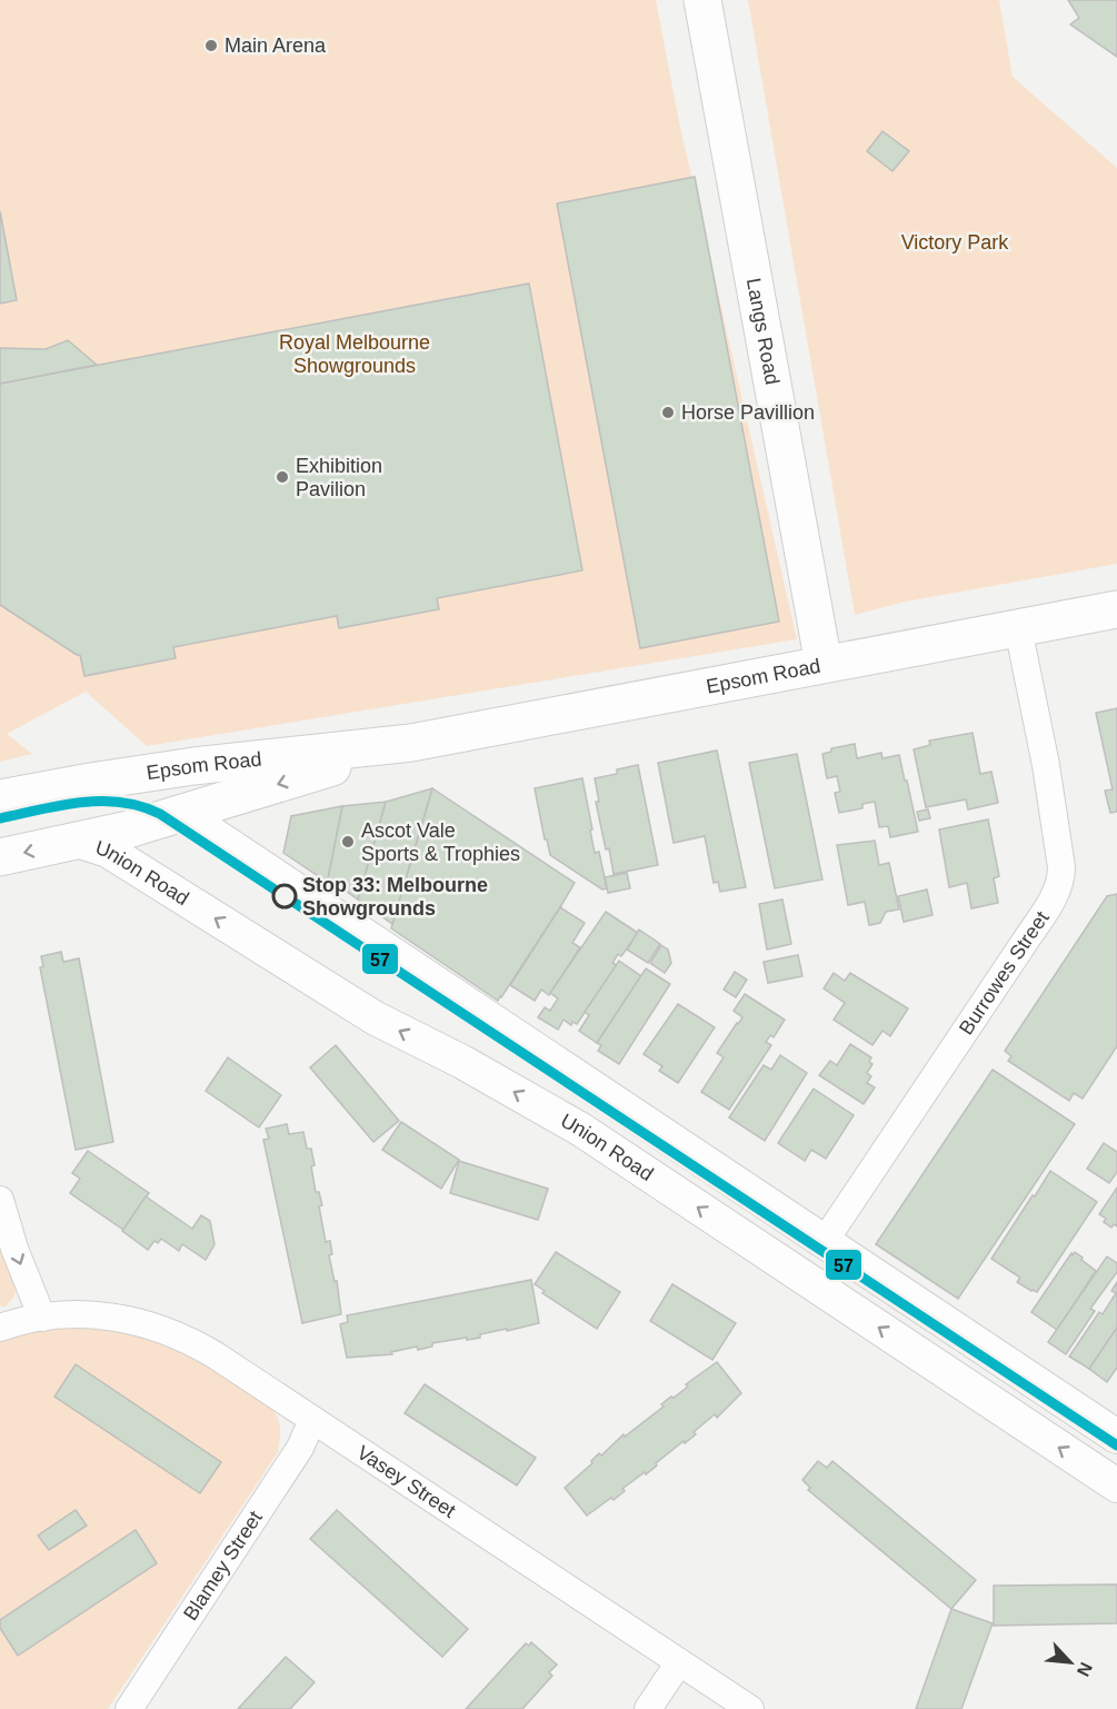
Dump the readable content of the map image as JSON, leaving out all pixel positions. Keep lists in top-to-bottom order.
{
  "streets": {
    "main road": ["Langs Road", "Epsom Road"],
    "street": [
      "Union Road",
      "Burrowes Street",
      "Vasey Street",
      "Blamey Street"
    ]
  },
  "crossings": [
    ["Langs Road", "Epsom Road"],
    ["Epsom Road", "Union Road"],
    ["Epsom Road", "Burrowes Street"],
    ["Union Road", "Burrowes Street"],
    ["Vasey Street", "Blamey Street"]
  ],
  "parks": ["Victory Park", "Royal Melbourne Showgrounds"],
  "places": [
    "Main Arena",
    "Horse Pavillion",
    "Exhibition Pavilion",
    "Ascot Vale Sports & Trophies",
    "Stop 33: Melbourne Showgrounds"
  ],
  "lines": ["transit line 57"],
  "north": "bottom right"
}
